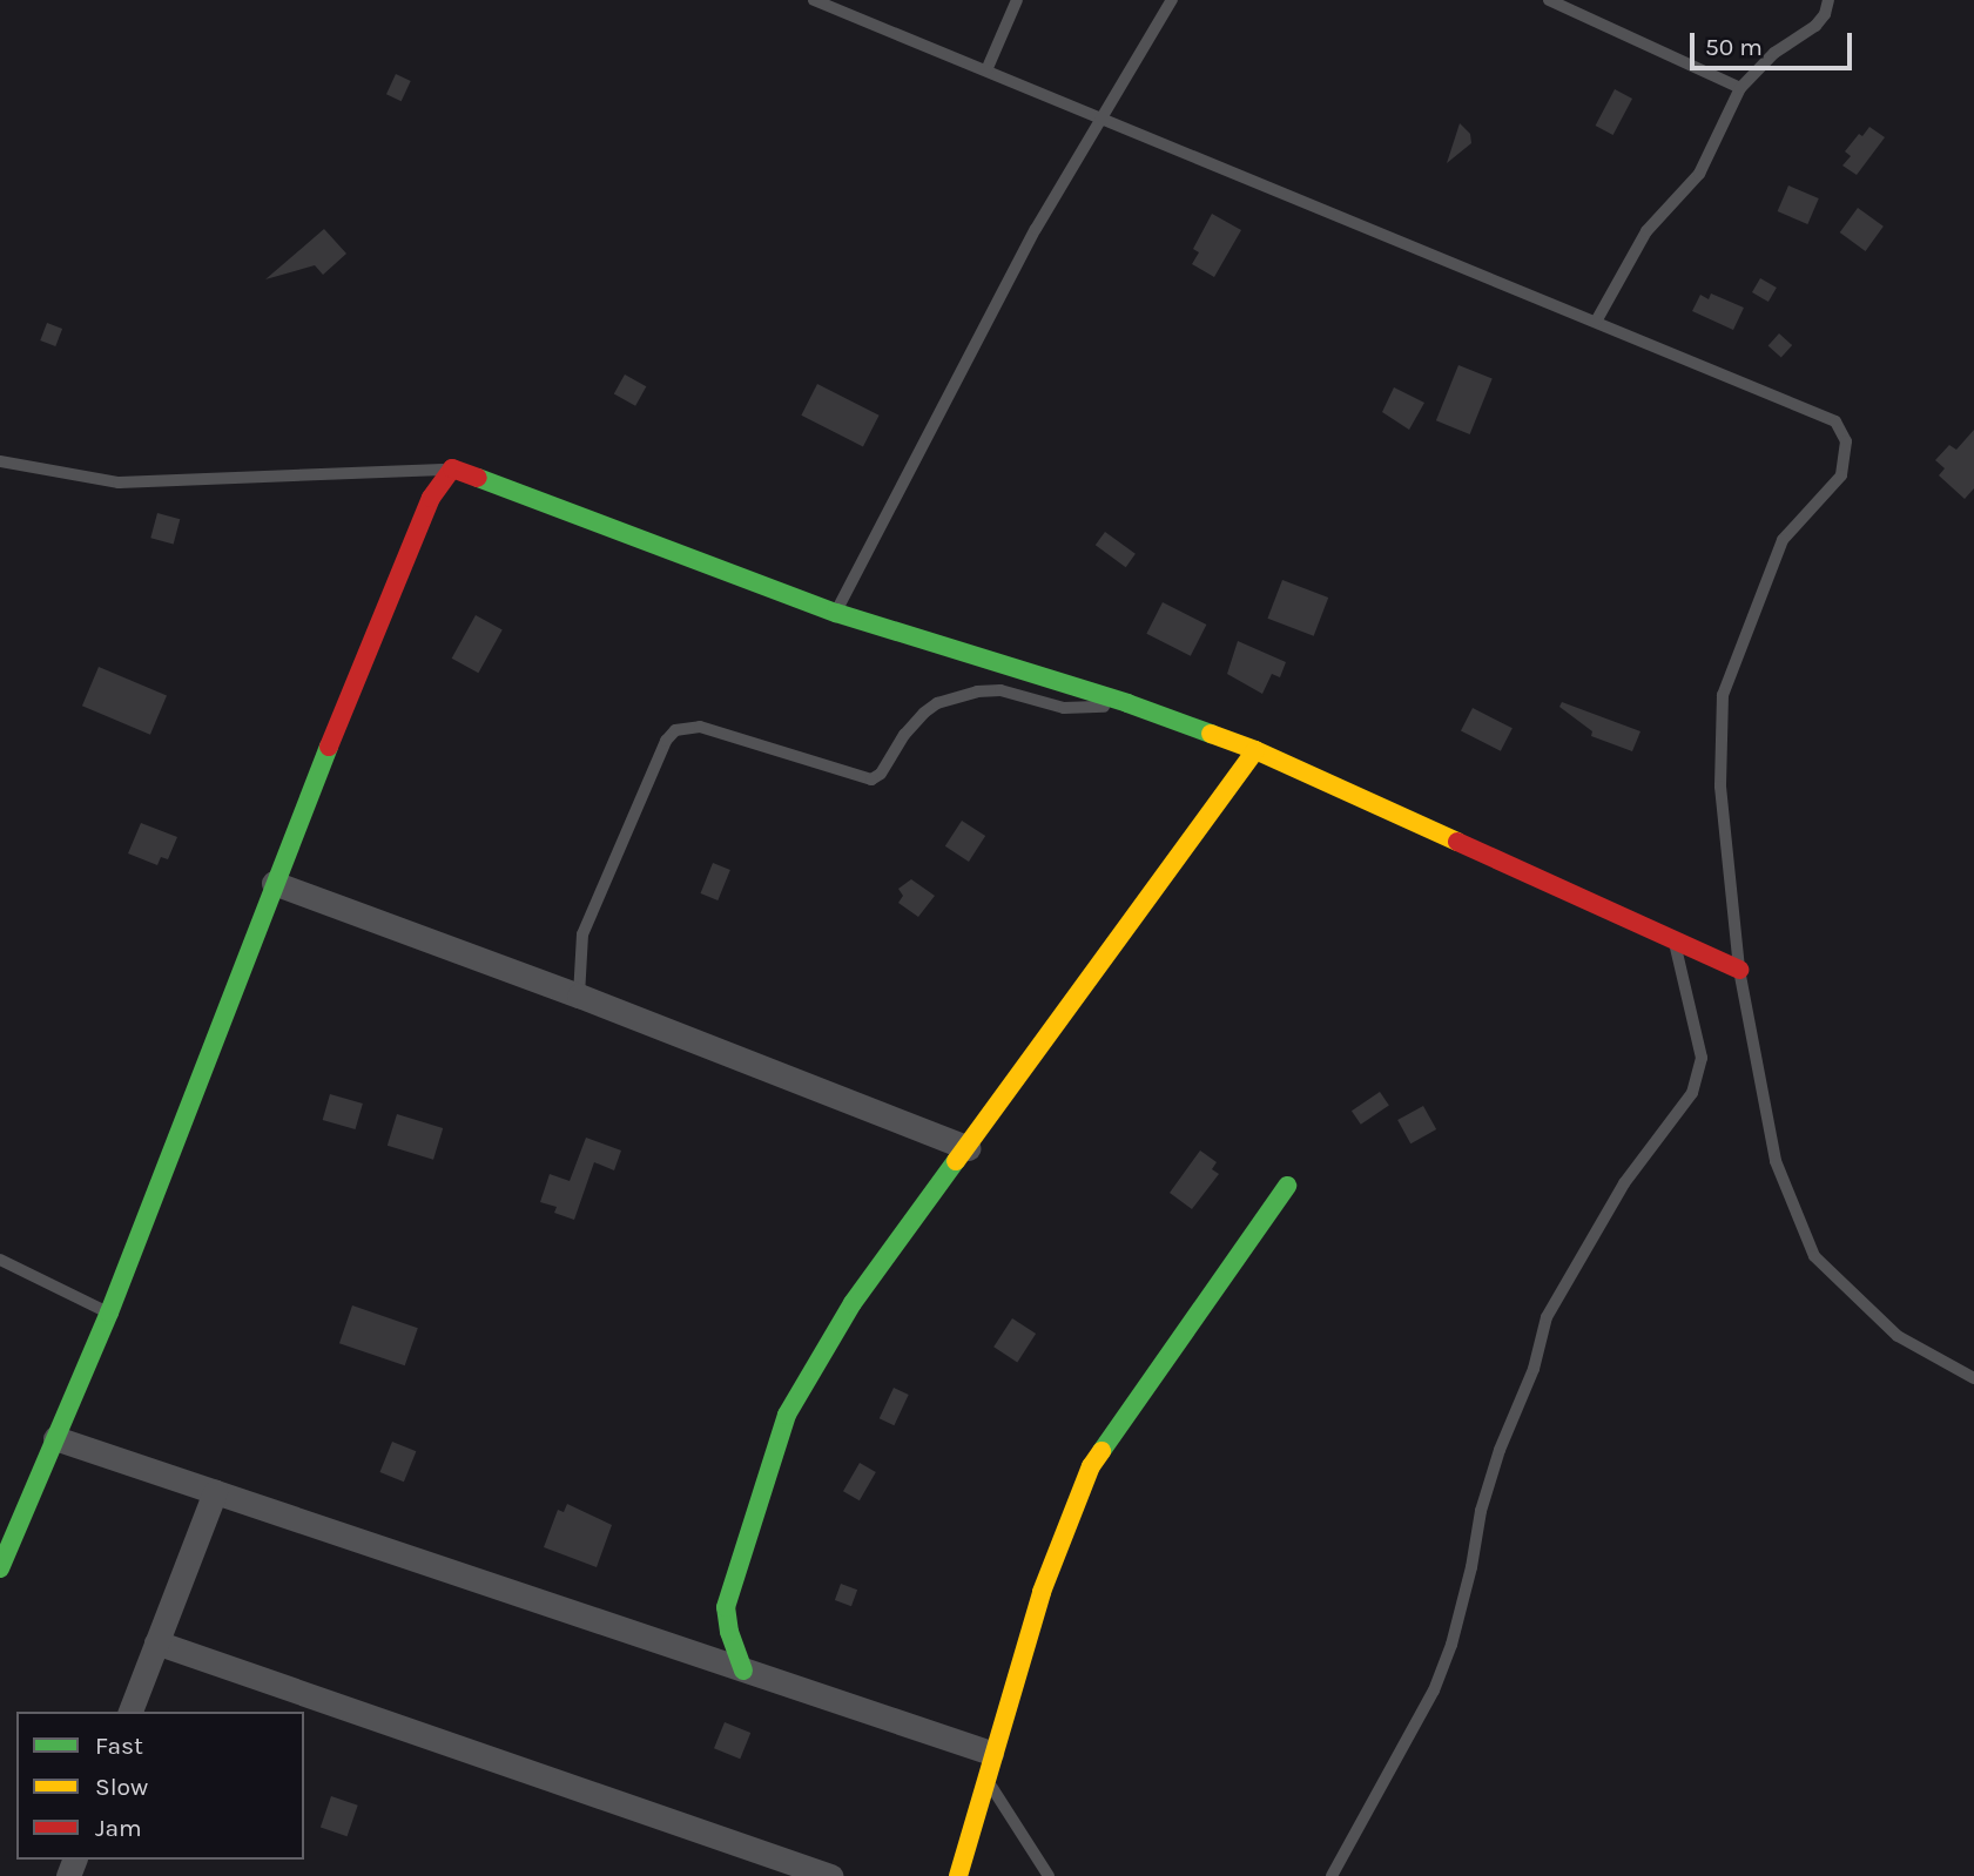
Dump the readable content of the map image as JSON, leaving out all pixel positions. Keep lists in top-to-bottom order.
{
  "legend": ["Fast", "Slow", "Jam"],
  "scale_bar": "50 m"
}
